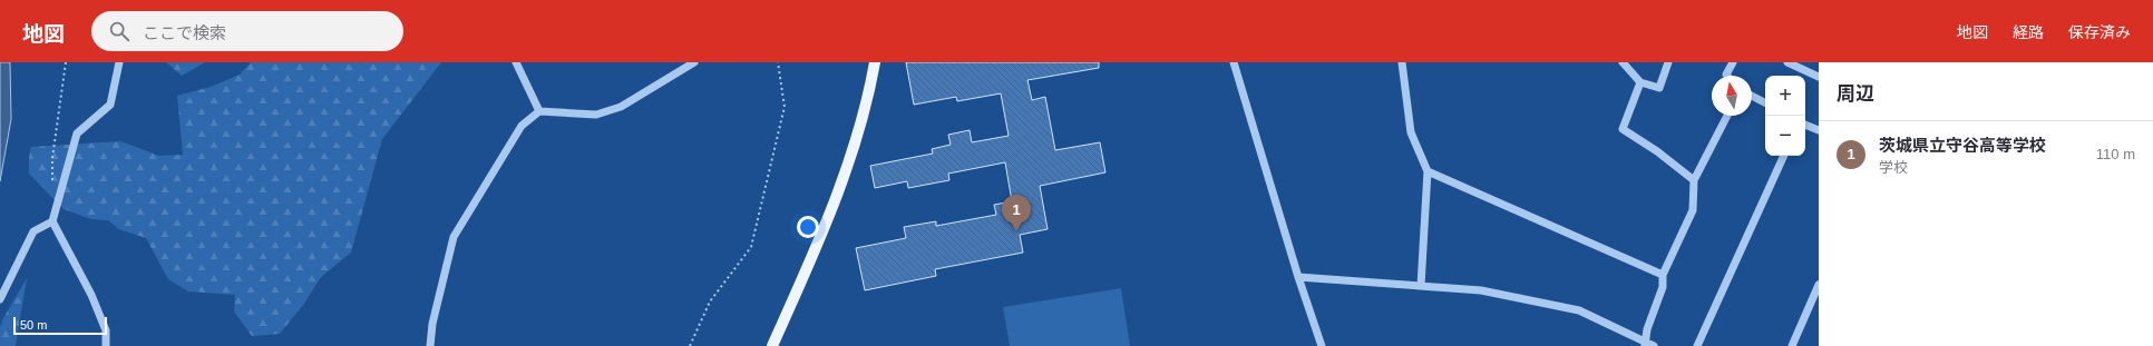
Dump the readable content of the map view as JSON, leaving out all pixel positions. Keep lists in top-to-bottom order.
{
  "scale_bar": "50 m",
  "north": "top",
  "page": {
    "header": "地図",
    "search": "ここで検索",
    "nav": ["地図", "経路", "保存済み"],
    "heading": "周辺",
    "map_buttons": ["+", "−"],
    "list": [
      {
        "mark": "1",
        "name": "茨城県立守谷高等学校",
        "note": "学校",
        "value": "110 m"
      }
    ],
    "pins": "1",
    "scale": "50 m"
  }
}
